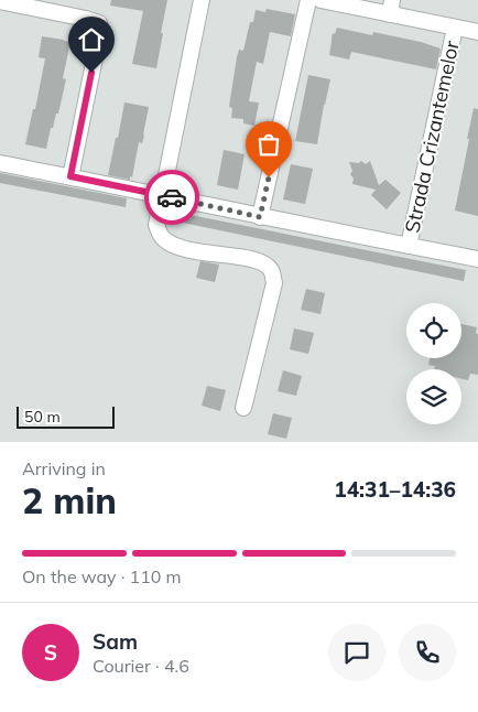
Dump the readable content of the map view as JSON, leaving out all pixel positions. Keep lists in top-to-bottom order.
{
  "streets": {
    "street": ["Strada Crizantemelor"]
  },
  "scale_bar": "50 m",
  "page": {
    "scale": "50 m",
    "heading": ["2 min", "Arriving in", "14:31–14:36"],
    "panel": ["Sam", "Courier · 4.6"],
    "bar": "On the way · 110 m",
    "round": "S"
  }
}
